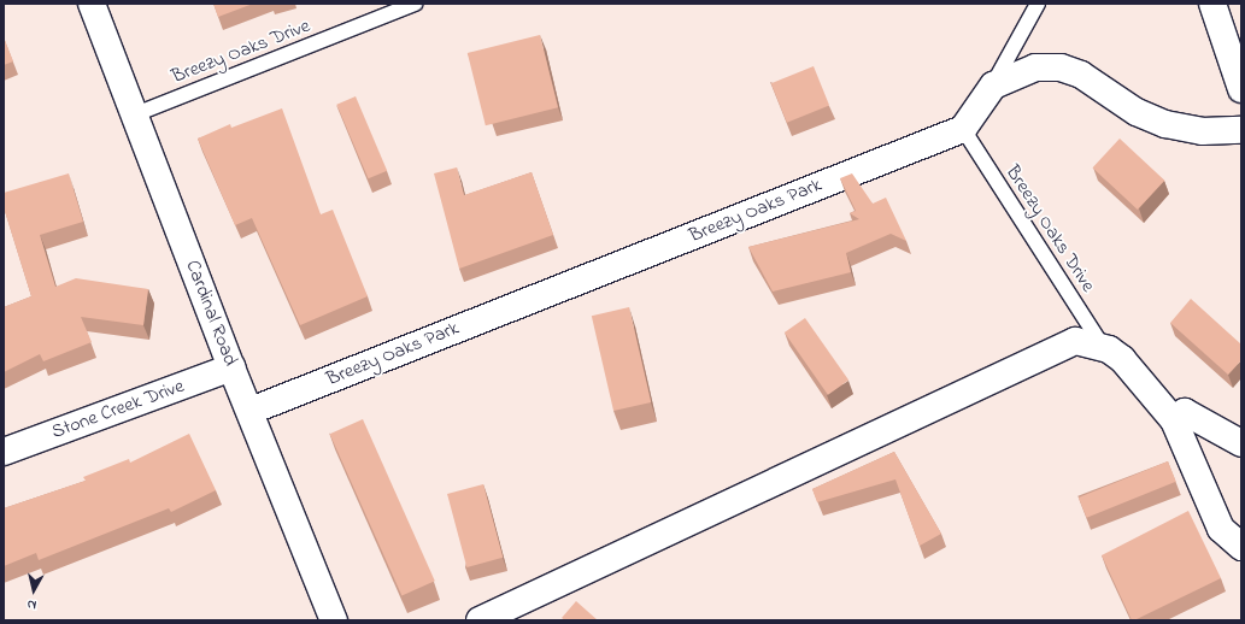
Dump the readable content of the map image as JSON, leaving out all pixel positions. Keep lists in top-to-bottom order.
{
  "streets": {
    "street": ["Breezy Oaks Park", "Cardinal Road", "Stone Creek Drive"],
    "lane": ["Breezy Oaks Drive"]
  },
  "crossings": [
    ["Breezy Oaks Drive", "Breezy Oaks Park"],
    ["Breezy Oaks Drive", "Cardinal Road"],
    ["Breezy Oaks Park", "Cardinal Road"],
    ["Cardinal Road", "Stone Creek Drive"]
  ],
  "north": "bottom"
}
